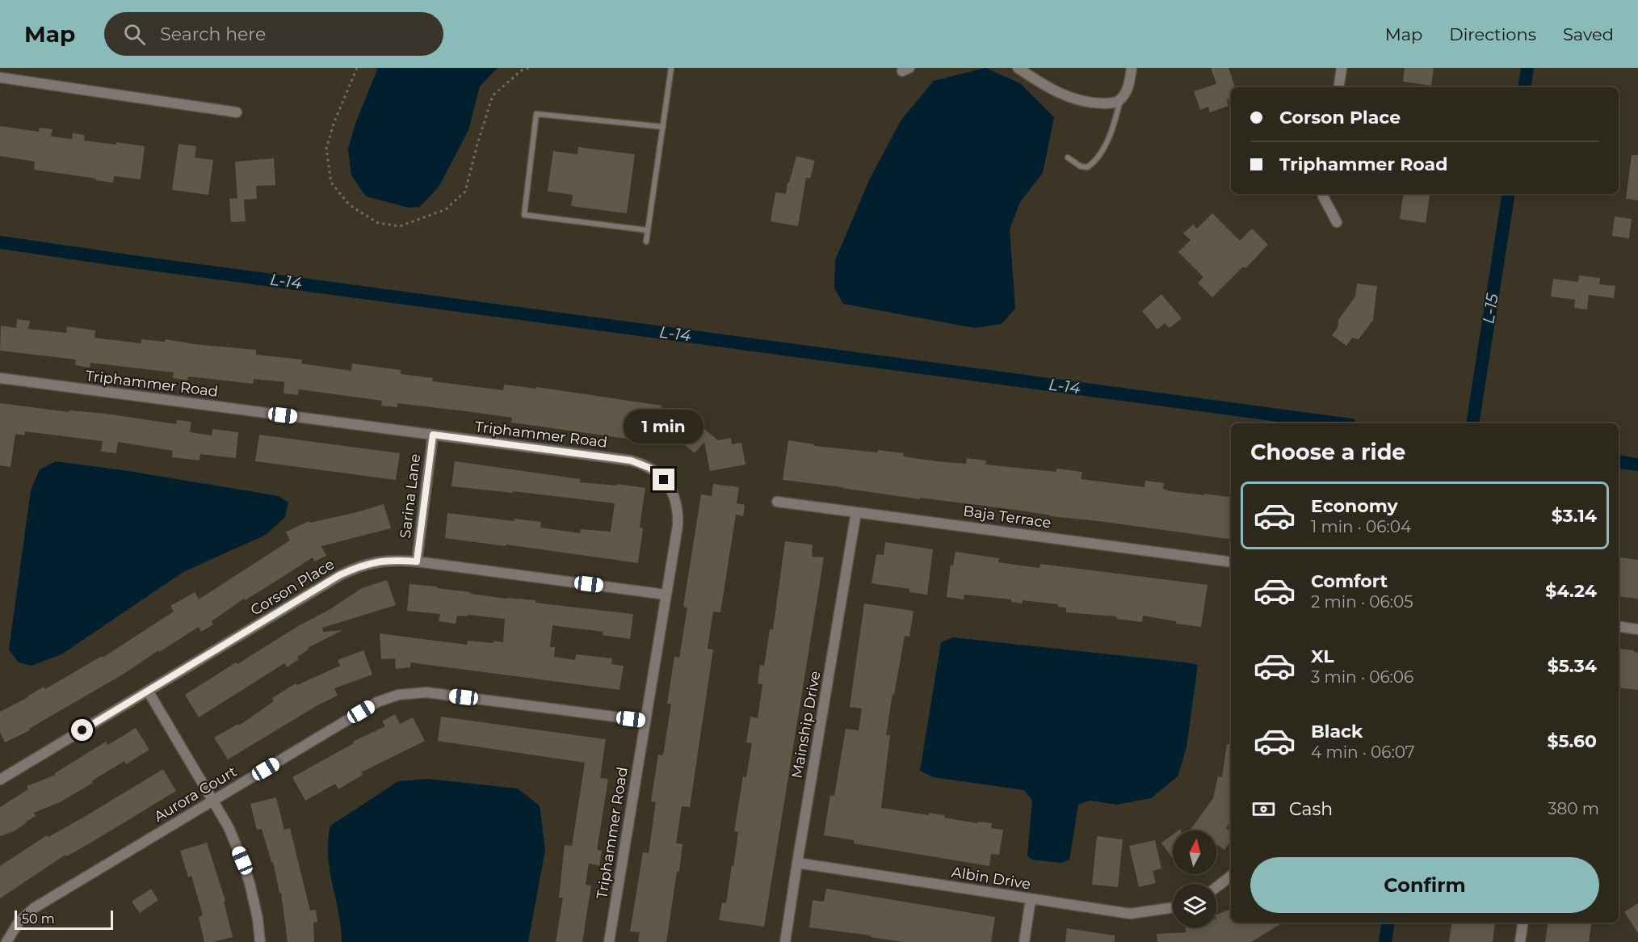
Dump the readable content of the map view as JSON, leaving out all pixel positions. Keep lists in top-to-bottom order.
{
  "streets": {
    "street": [
      "Triphammer Road",
      "Sarina Lane",
      "Baja Terrace",
      "Corson Place",
      "Mainship Drive",
      "Aurora Court",
      "Albin Drive"
    ]
  },
  "crossings": [
    ["Triphammer Road", "Sarina Lane"],
    ["Triphammer Road", "Corson Place"],
    ["Triphammer Road", "Aurora Court"],
    ["Sarina Lane", "Corson Place"],
    ["Baja Terrace", "Mainship Drive"],
    ["Mainship Drive", "Albin Drive"]
  ],
  "water": ["L-14", "L-15"],
  "scale_bar": "50 m",
  "north": "top",
  "page": {
    "header": "Map",
    "search": "Search here",
    "nav": ["Map", "Directions", "Saved"],
    "banner": ["Corson Place", "Triphammer Road"],
    "bubble": "1 min",
    "heading": "Choose a ride",
    "list": [
      {
        "name": "Economy",
        "note": "1 min · 06:04",
        "value": "$3.14"
      },
      {
        "name": "Comfort",
        "note": "2 min · 06:05",
        "value": "$4.24"
      },
      {
        "name": "XL",
        "note": "3 min · 06:06",
        "value": "$5.34"
      },
      {
        "name": "Black",
        "note": "4 min · 06:07",
        "value": "$5.60"
      }
    ],
    "pay": ["Cash", "380 m"],
    "buttons": "Confirm",
    "scale": "50 m"
  }
}
